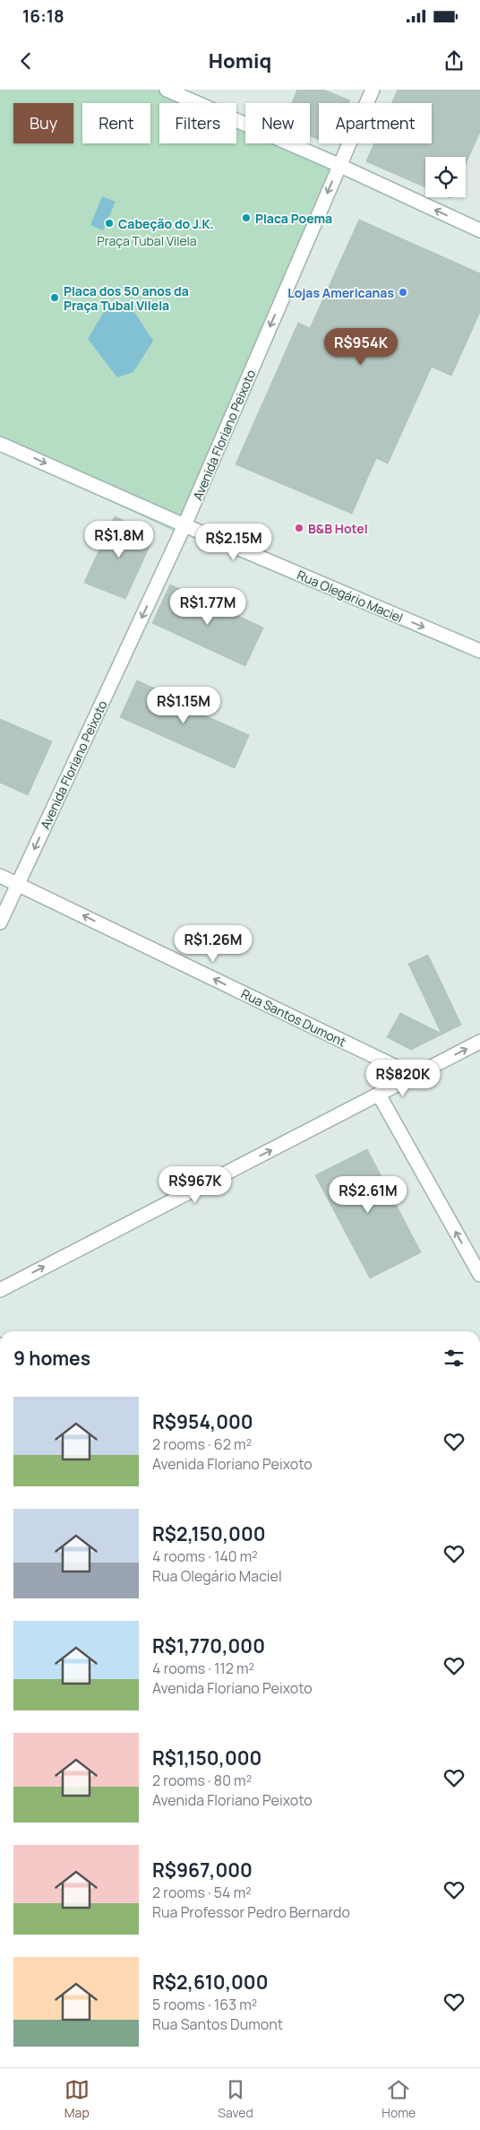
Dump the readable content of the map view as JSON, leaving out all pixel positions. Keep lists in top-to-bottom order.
{
  "streets": {
    "street": ["Avenida Floriano Peixoto", "Rua Olegário Maciel", "Rua Santos Dumont"]
  },
  "crossings": [
    ["Avenida Floriano Peixoto", "Rua Olegário Maciel"],
    ["Avenida Floriano Peixoto", "Rua Santos Dumont"]
  ],
  "one_way": ["Avenida Floriano Peixoto", "Rua Olegário Maciel", "Rua Santos Dumont"],
  "parks": ["Praça Tubal Vilela"],
  "places": [
    "Placa Poema",
    "Cabeção do J.K.",
    "Lojas Americanas",
    "Placa dos 50 anos da Praça Tubal Vilela",
    "B&B Hotel"
  ],
  "page": {
    "status": "16:18",
    "header": "Homiq",
    "chip": [
      "Buy",
      "Rent",
      "Filters",
      "New",
      "Apartment"
    ],
    "price": [
      "R$954K",
      "R$1.8M",
      "R$2.15M",
      "R$1.77M",
      "R$1.15M",
      "R$1.26M",
      "R$820K",
      "R$967K",
      "R$2.61M"
    ],
    "heading": "9 homes",
    "list": [
      {
        "name": "R$954,000",
        "note": "2 rooms · 62 m² · Avenida Floriano Peixoto"
      },
      {
        "name": "R$2,150,000",
        "note": "4 rooms · 140 m² · Rua Olegário Maciel"
      },
      {
        "name": "R$1,770,000",
        "note": "4 rooms · 112 m² · Avenida Floriano Peixoto"
      },
      {
        "name": "R$1,150,000",
        "note": "2 rooms · 80 m² · Avenida Floriano Peixoto"
      },
      {
        "name": "R$967,000",
        "note": "2 rooms · 54 m² · Rua Professor Pedro Bernardo"
      },
      {
        "name": "R$2,610,000",
        "note": "5 rooms · 163 m² · Rua Santos Dumont"
      }
    ],
    "tabs": ["Map", "Saved", "Home"]
  }
}
